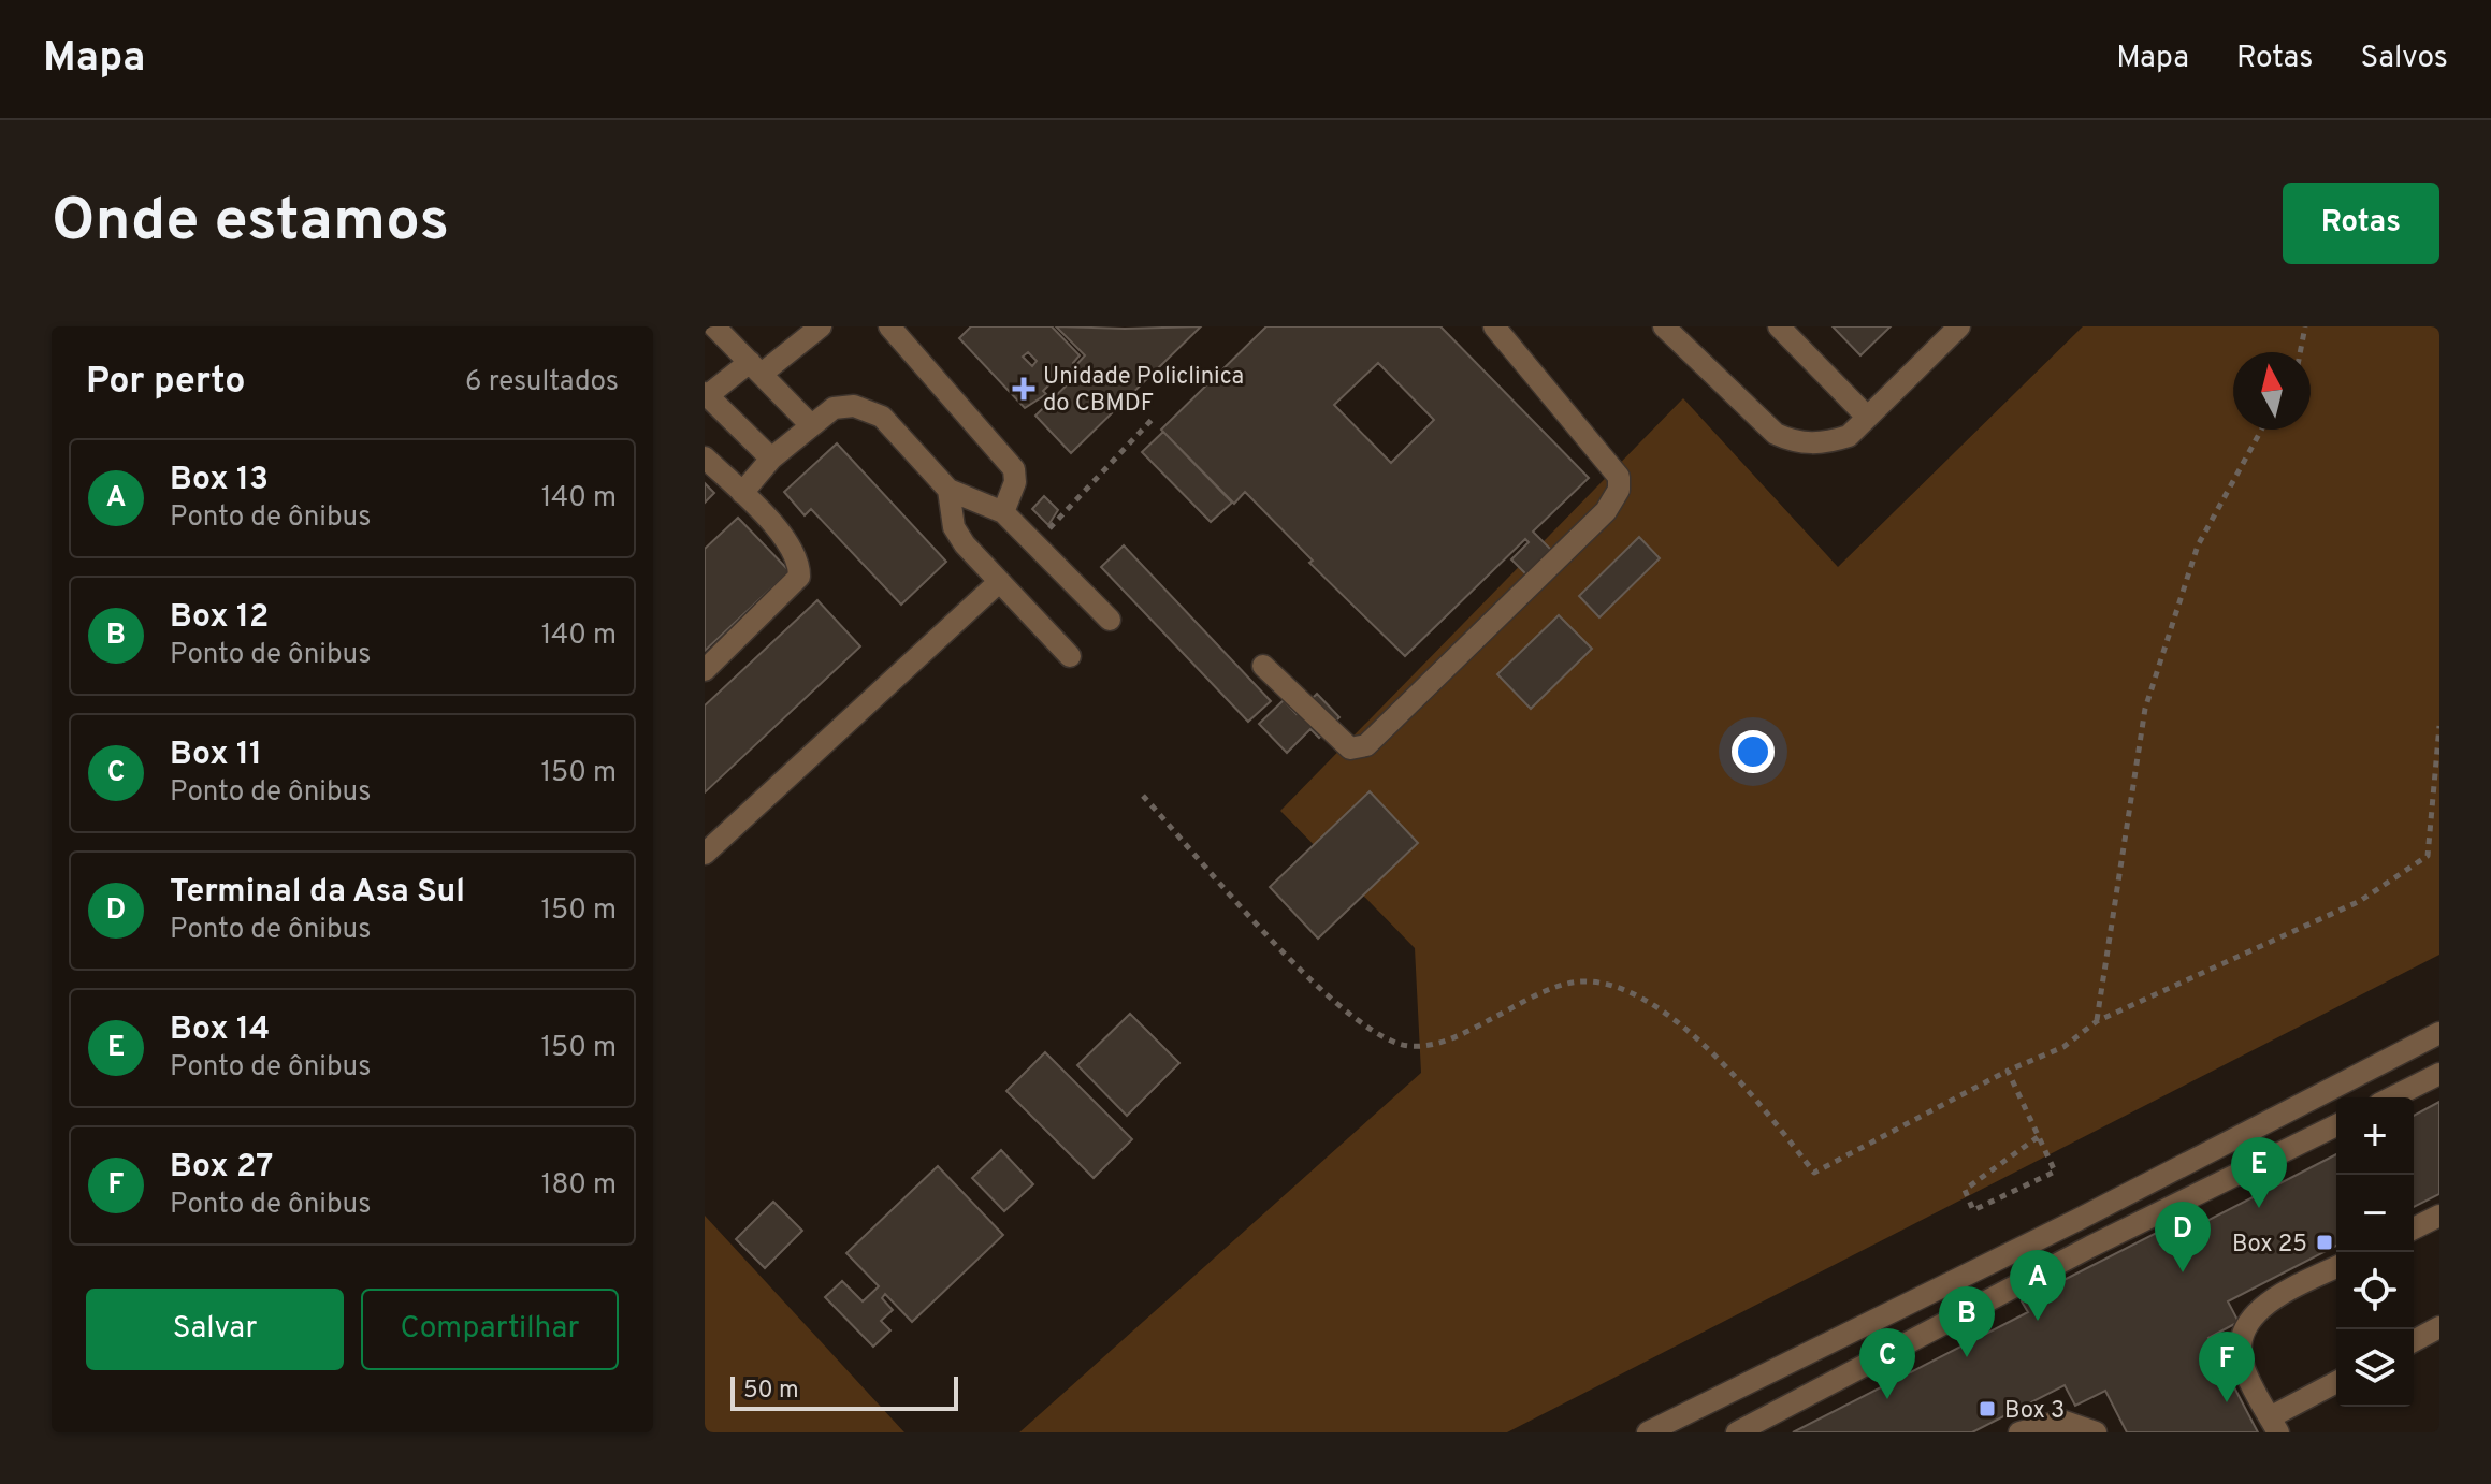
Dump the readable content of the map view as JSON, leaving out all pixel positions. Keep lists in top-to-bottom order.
{
  "places": {
    "health": ["Unidade Policlinica do CBMDF"],
    "transit": ["Box 25", "Box 3"]
  },
  "scale_bar": "50 m",
  "north": "top",
  "page": {
    "header": "Mapa",
    "nav": ["Mapa", "Rotas", "Salvos"],
    "buttons": [
      "Rotas",
      ["Salvar", "Compartilhar"]
    ],
    "title": "Onde estamos",
    "heading": ["Por perto", "6 resultados"],
    "list": [
      {
        "mark": "A",
        "name": "Box 13",
        "note": "Ponto de ônibus",
        "value": "140 m"
      },
      {
        "mark": "B",
        "name": "Box 12",
        "note": "Ponto de ônibus",
        "value": "140 m"
      },
      {
        "mark": "C",
        "name": "Box 11",
        "note": "Ponto de ônibus",
        "value": "150 m"
      },
      {
        "mark": "D",
        "name": "Terminal da Asa Sul",
        "note": "Ponto de ônibus",
        "value": "150 m"
      },
      {
        "mark": "E",
        "name": "Box 14",
        "note": "Ponto de ônibus",
        "value": "150 m"
      },
      {
        "mark": "F",
        "name": "Box 27",
        "note": "Ponto de ônibus",
        "value": "180 m"
      }
    ],
    "map_buttons": ["+", "−"],
    "pins": [
      "E",
      "D",
      "A",
      "B",
      "C",
      "F"
    ],
    "scale": "50 m"
  }
}
